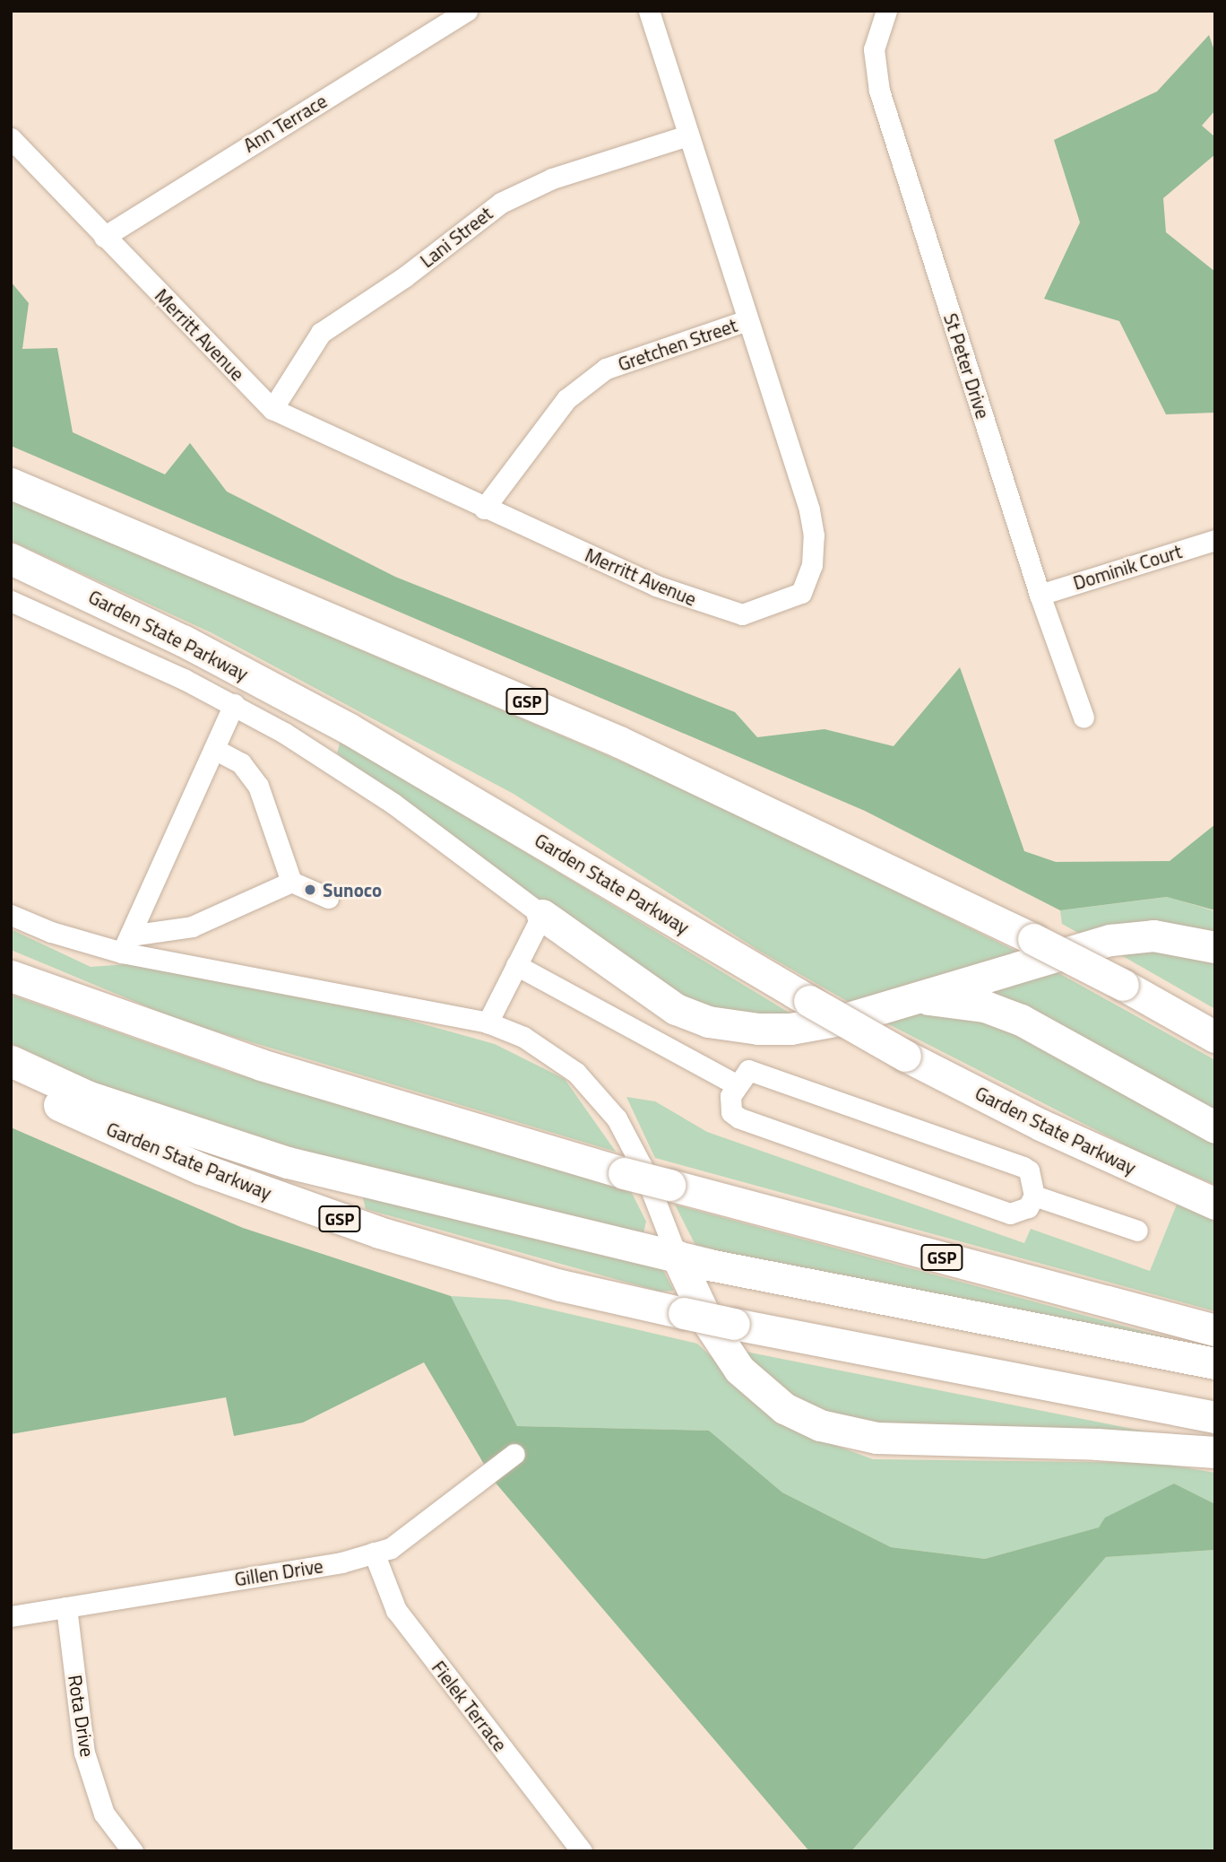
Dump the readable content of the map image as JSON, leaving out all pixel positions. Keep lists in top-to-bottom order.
{
  "streets": {
    "highway": ["Garden State Parkway", "GSP"],
    "street": [
      "Ann Terrace",
      "Lani Street",
      "Merritt Avenue",
      "Gretchen Street",
      "St Peter Drive",
      "Dominik Court",
      "Gillen Drive",
      "Fielek Terrace",
      "Rota Drive"
    ]
  },
  "crossings": [
    ["Ann Terrace", "Merritt Avenue"],
    ["Lani Street", "Merritt Avenue"],
    ["Merritt Avenue", "Gretchen Street"],
    ["St Peter Drive", "Dominik Court"],
    ["Gillen Drive", "Fielek Terrace"],
    ["Gillen Drive", "Rota Drive"]
  ],
  "places": ["Sunoco"]
}
